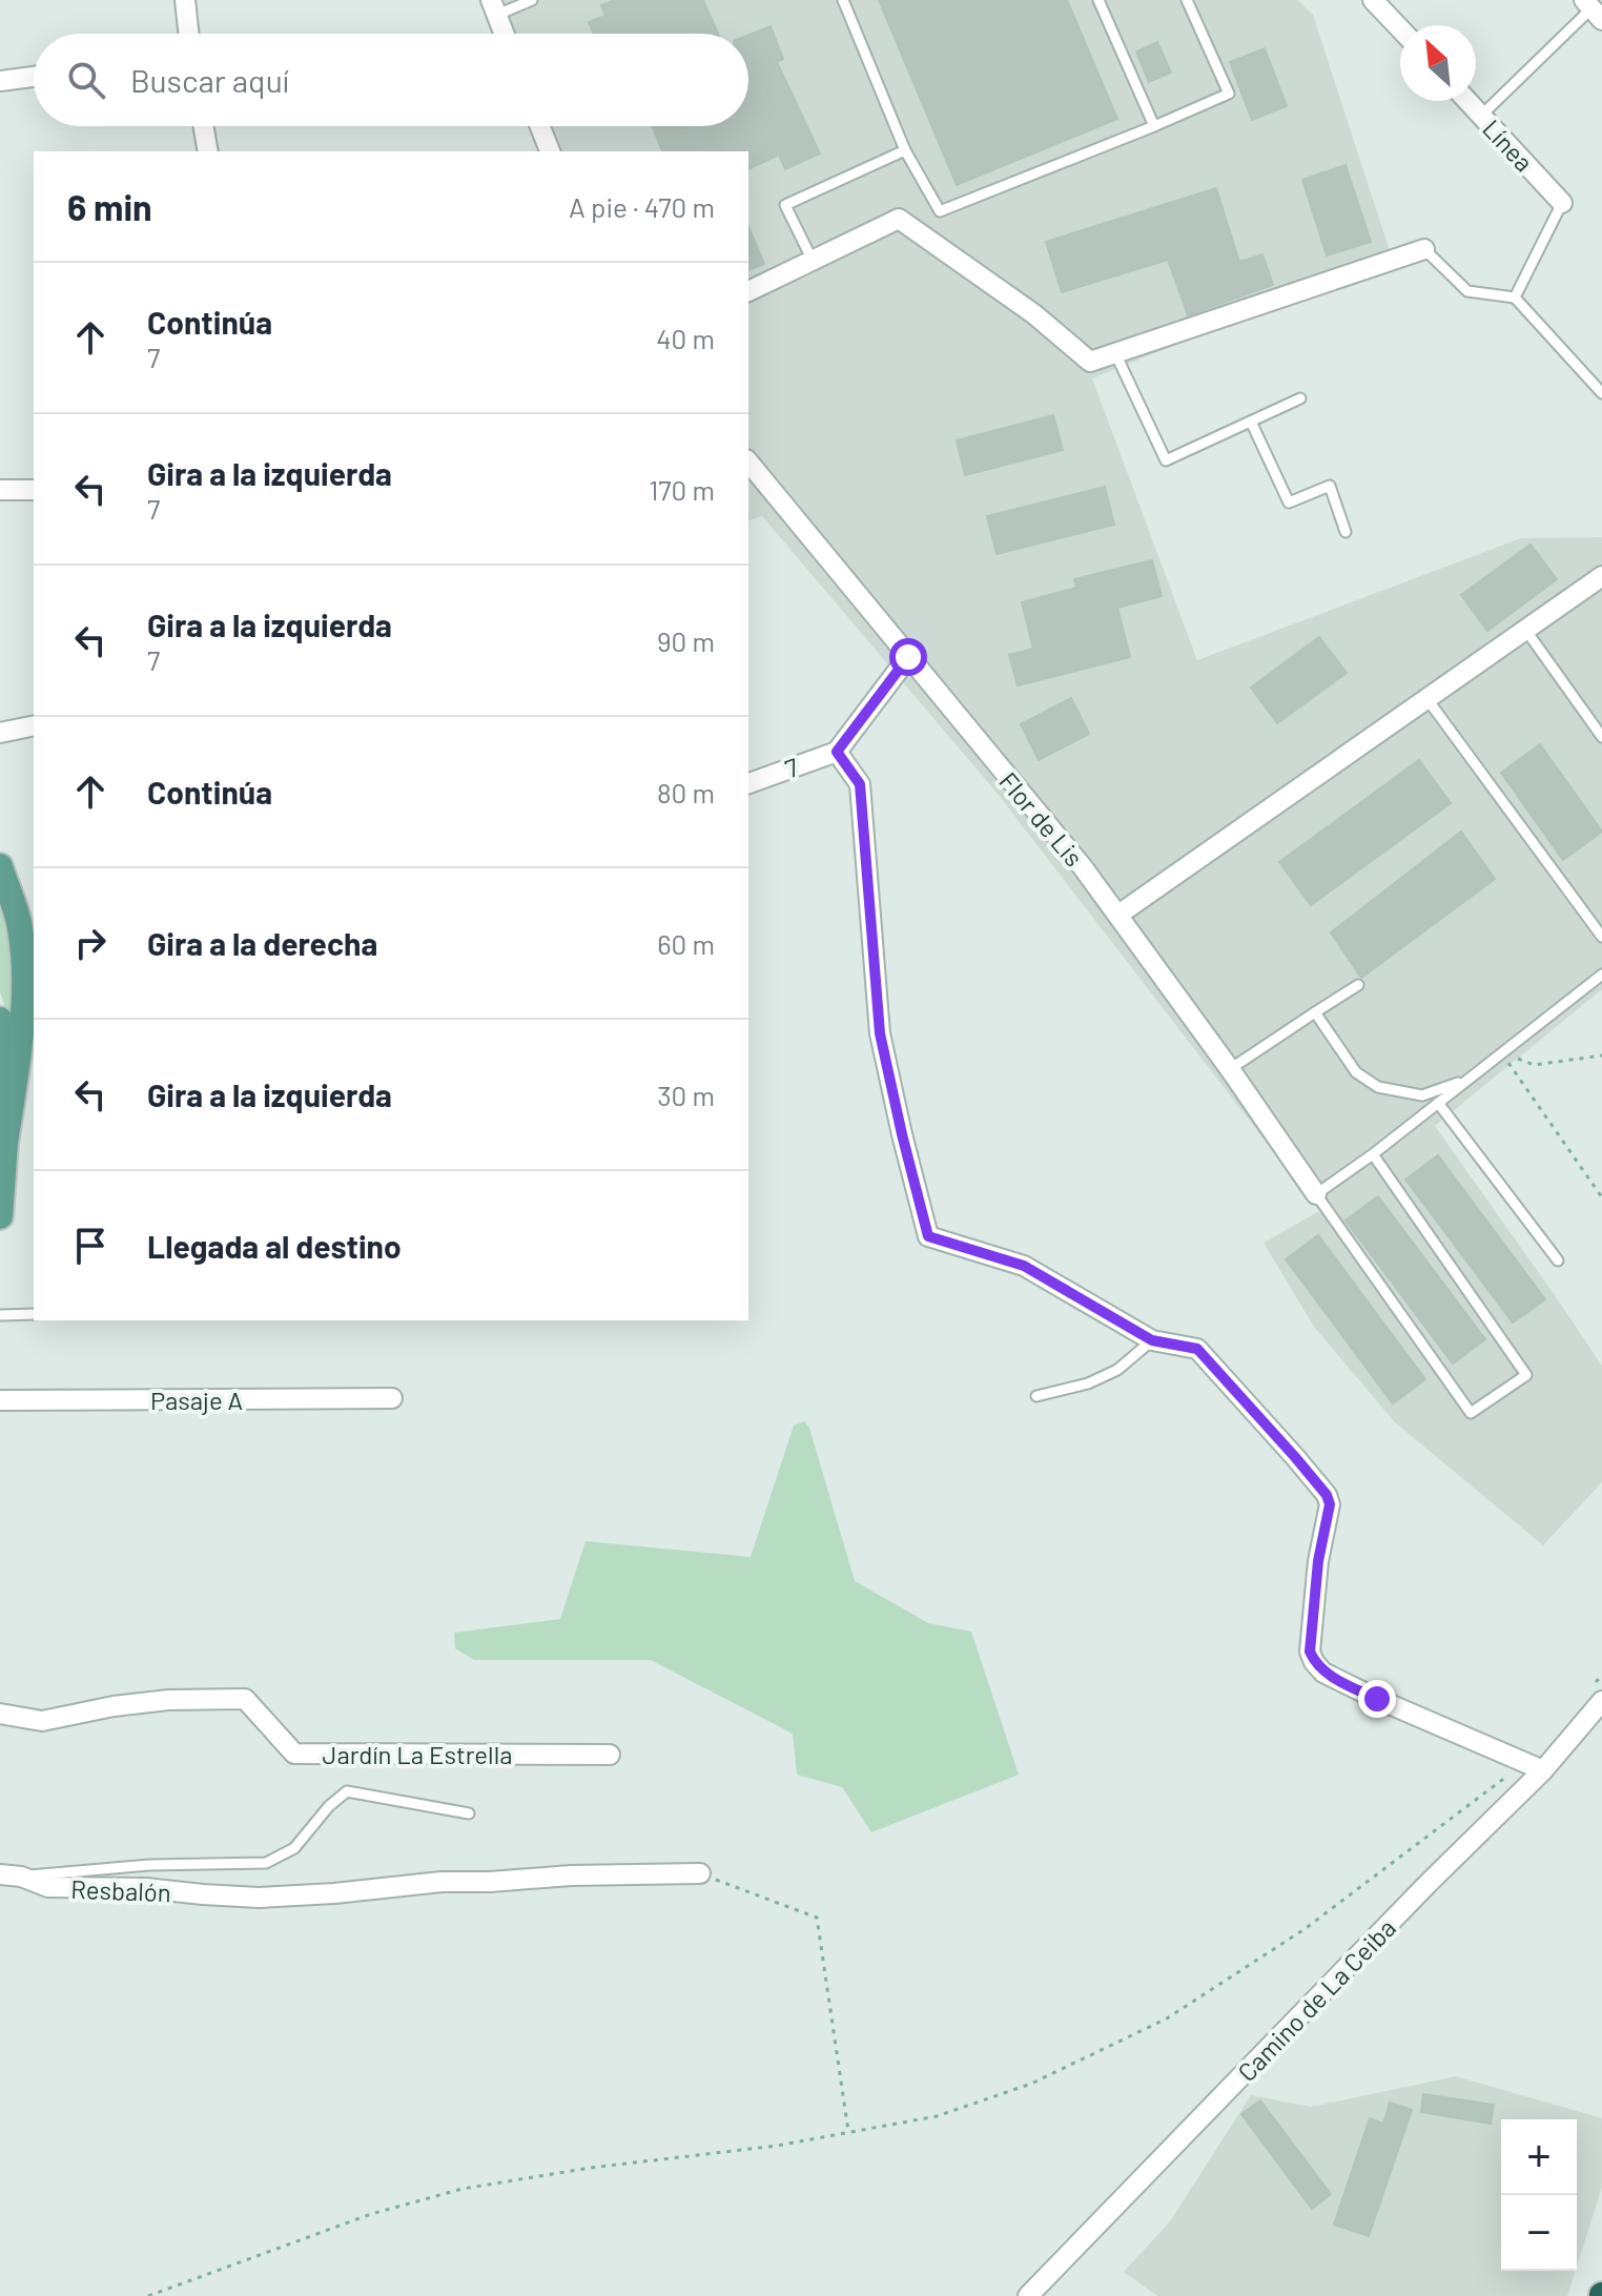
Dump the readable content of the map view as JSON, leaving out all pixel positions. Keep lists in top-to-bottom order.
{
  "streets": {
    "street": [
      "Línea",
      "7",
      "Flor de Lis",
      "Pasaje A",
      "Jardín La Estrella",
      "Resbalón",
      "Camino de La Ceiba"
    ]
  },
  "north": "top left",
  "page": {
    "search": "Buscar aquí",
    "heading": ["6 min", "A pie · 470 m"],
    "list": [
      ["Continúa", "7", "40 m"],
      ["Gira a la izquierda", "7", "170 m"],
      ["Gira a la izquierda", "7", "90 m"],
      ["Continúa", "80 m"],
      ["Gira a la derecha", "60 m"],
      ["Gira a la izquierda", "30 m"],
      "Llegada al destino"
    ],
    "map_buttons": ["+", "−"]
  }
}
